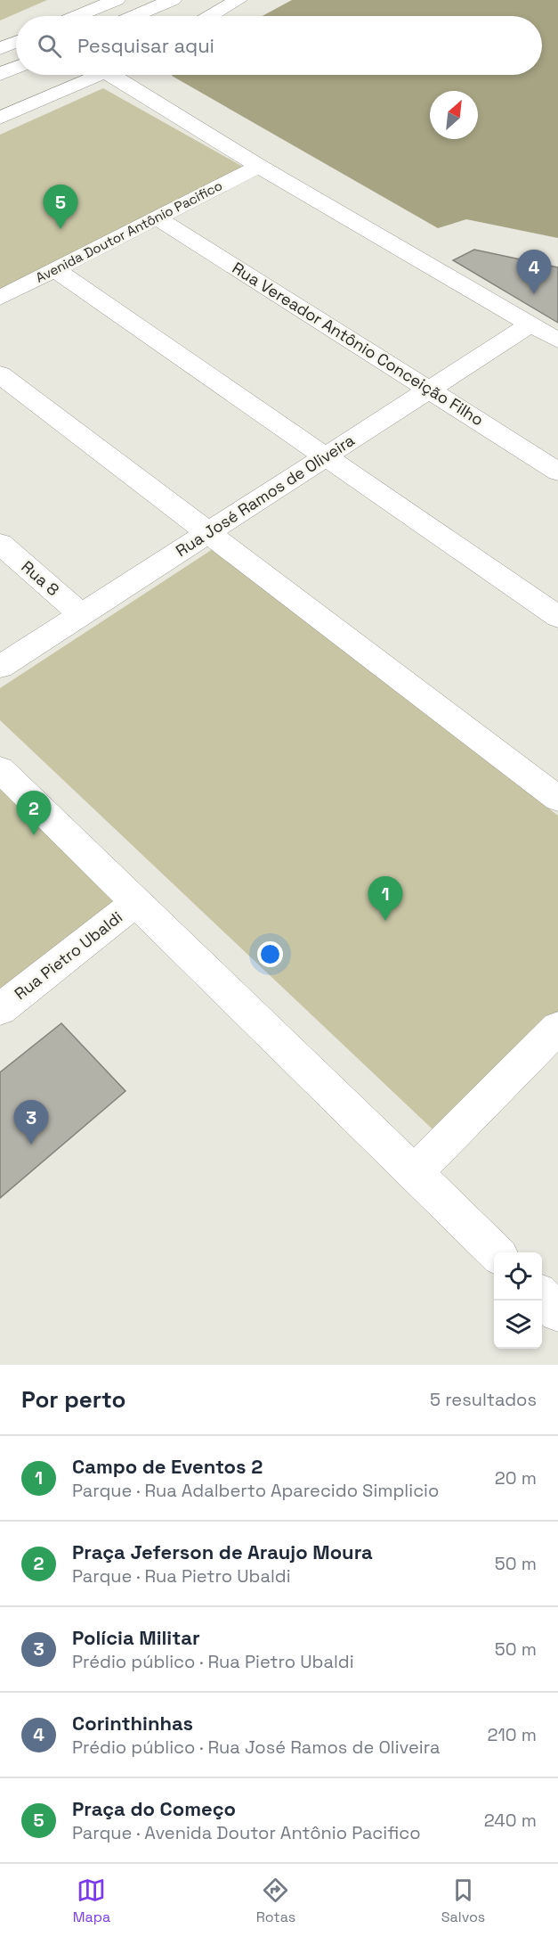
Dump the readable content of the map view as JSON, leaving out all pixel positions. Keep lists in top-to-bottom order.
{
  "streets": {
    "main road": [
      "Avenida Doutor Antônio Pacifico",
      "Rua Vereador Antônio Conceição Filho",
      "Rua José Ramos de Oliveira",
      "Rua 8",
      "Rua Pietro Ubaldi"
    ]
  },
  "crossings": [
    ["Avenida Doutor Antônio Pacifico", "Rua Vereador Antônio Conceição Filho"],
    ["Rua Vereador Antônio Conceição Filho", "Rua José Ramos de Oliveira"],
    ["Rua José Ramos de Oliveira", "Rua 8"]
  ],
  "north": "top right",
  "page": {
    "search": "Pesquisar aqui",
    "pins": [
      "5",
      "4",
      "2",
      "1",
      "3"
    ],
    "heading": ["Por perto", "5 resultados"],
    "list": [
      {
        "mark": "1",
        "name": "Campo de Eventos 2",
        "note": "Parque · Rua Adalberto Aparecido Simplicio",
        "value": "20 m"
      },
      {
        "mark": "2",
        "name": "Praça Jeferson de Araujo Moura",
        "note": "Parque · Rua Pietro Ubaldi",
        "value": "50 m"
      },
      {
        "mark": "3",
        "name": "Polícia Militar",
        "note": "Prédio público · Rua Pietro Ubaldi",
        "value": "50 m"
      },
      {
        "mark": "4",
        "name": "Corinthinhas",
        "note": "Prédio público · Rua José Ramos de Oliveira",
        "value": "210 m"
      },
      {
        "mark": "5",
        "name": "Praça do Começo",
        "note": "Parque · Avenida Doutor Antônio Pacifico",
        "value": "240 m"
      }
    ],
    "nav": ["Mapa", "Rotas", "Salvos"]
  }
}
